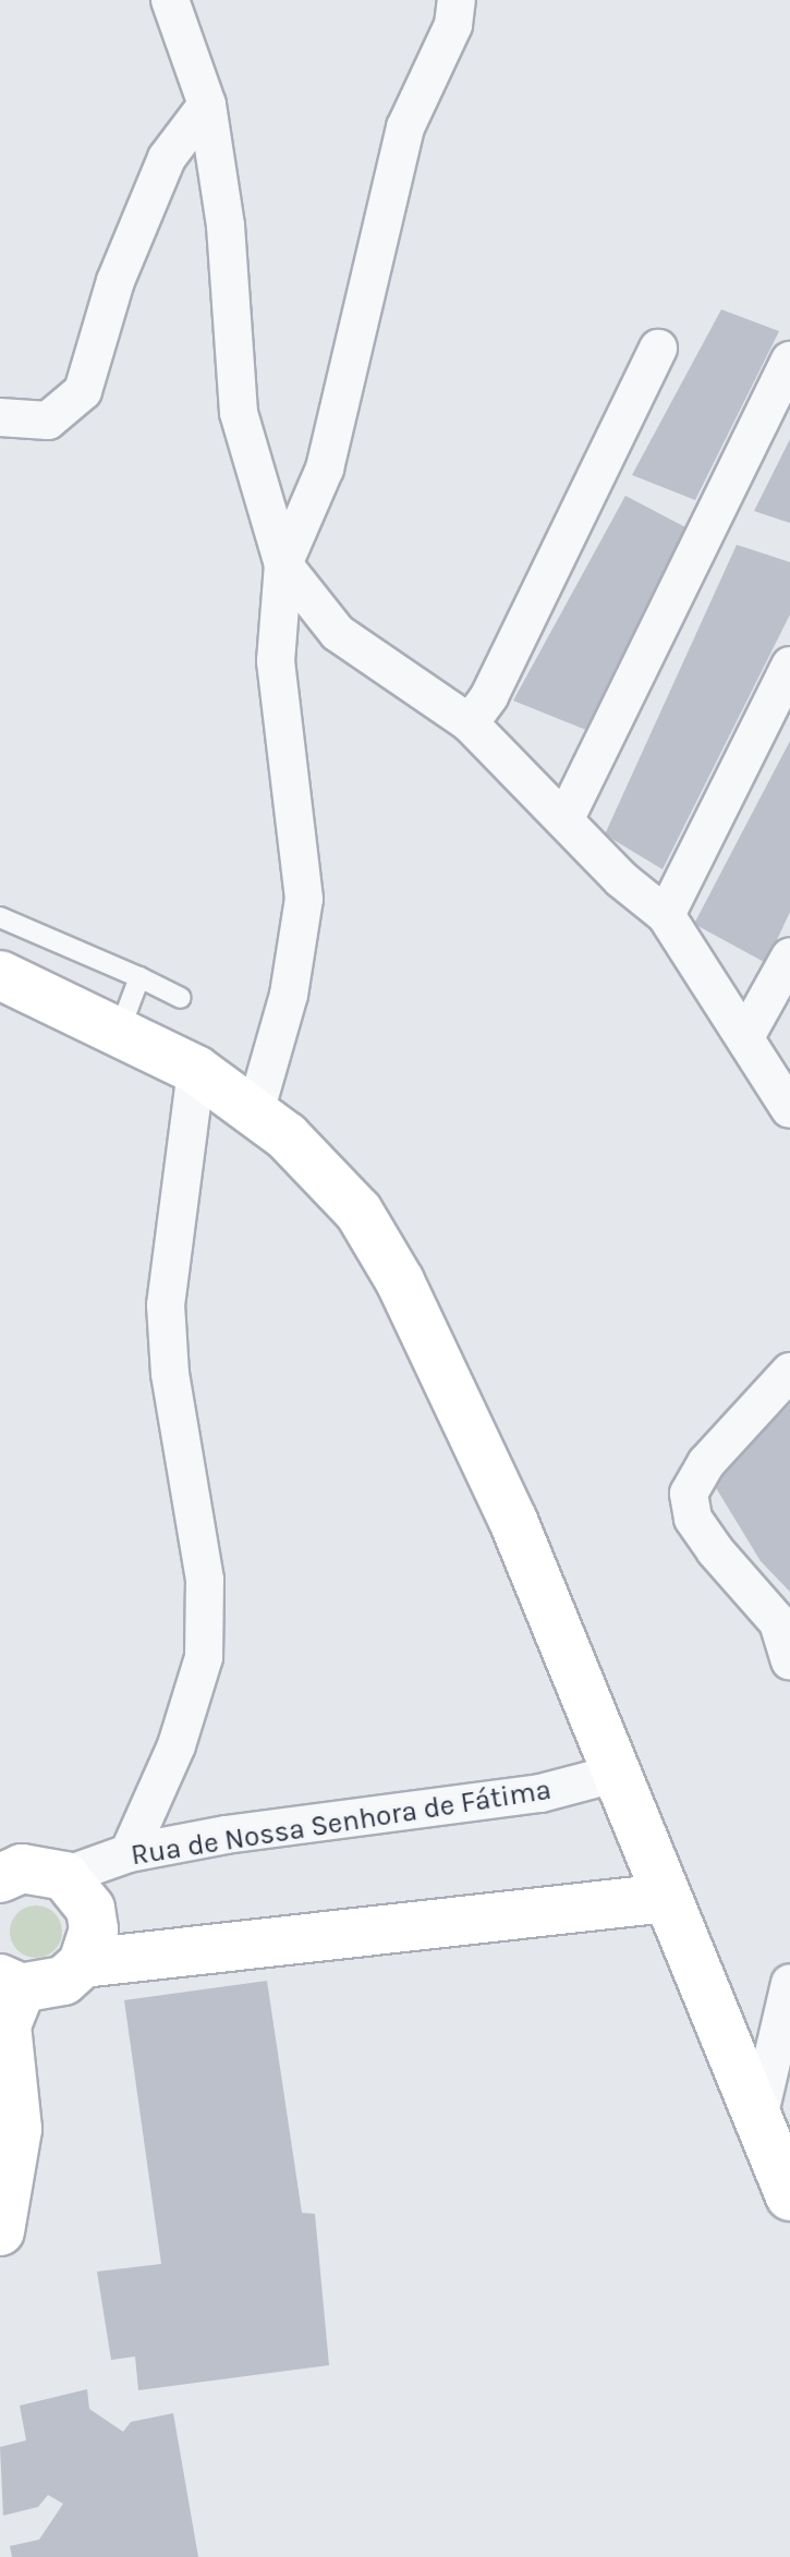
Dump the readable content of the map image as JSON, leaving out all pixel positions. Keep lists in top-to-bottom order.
{
  "streets": {
    "street": ["Rua de Nossa Senhora de Fátima"]
  }
}
